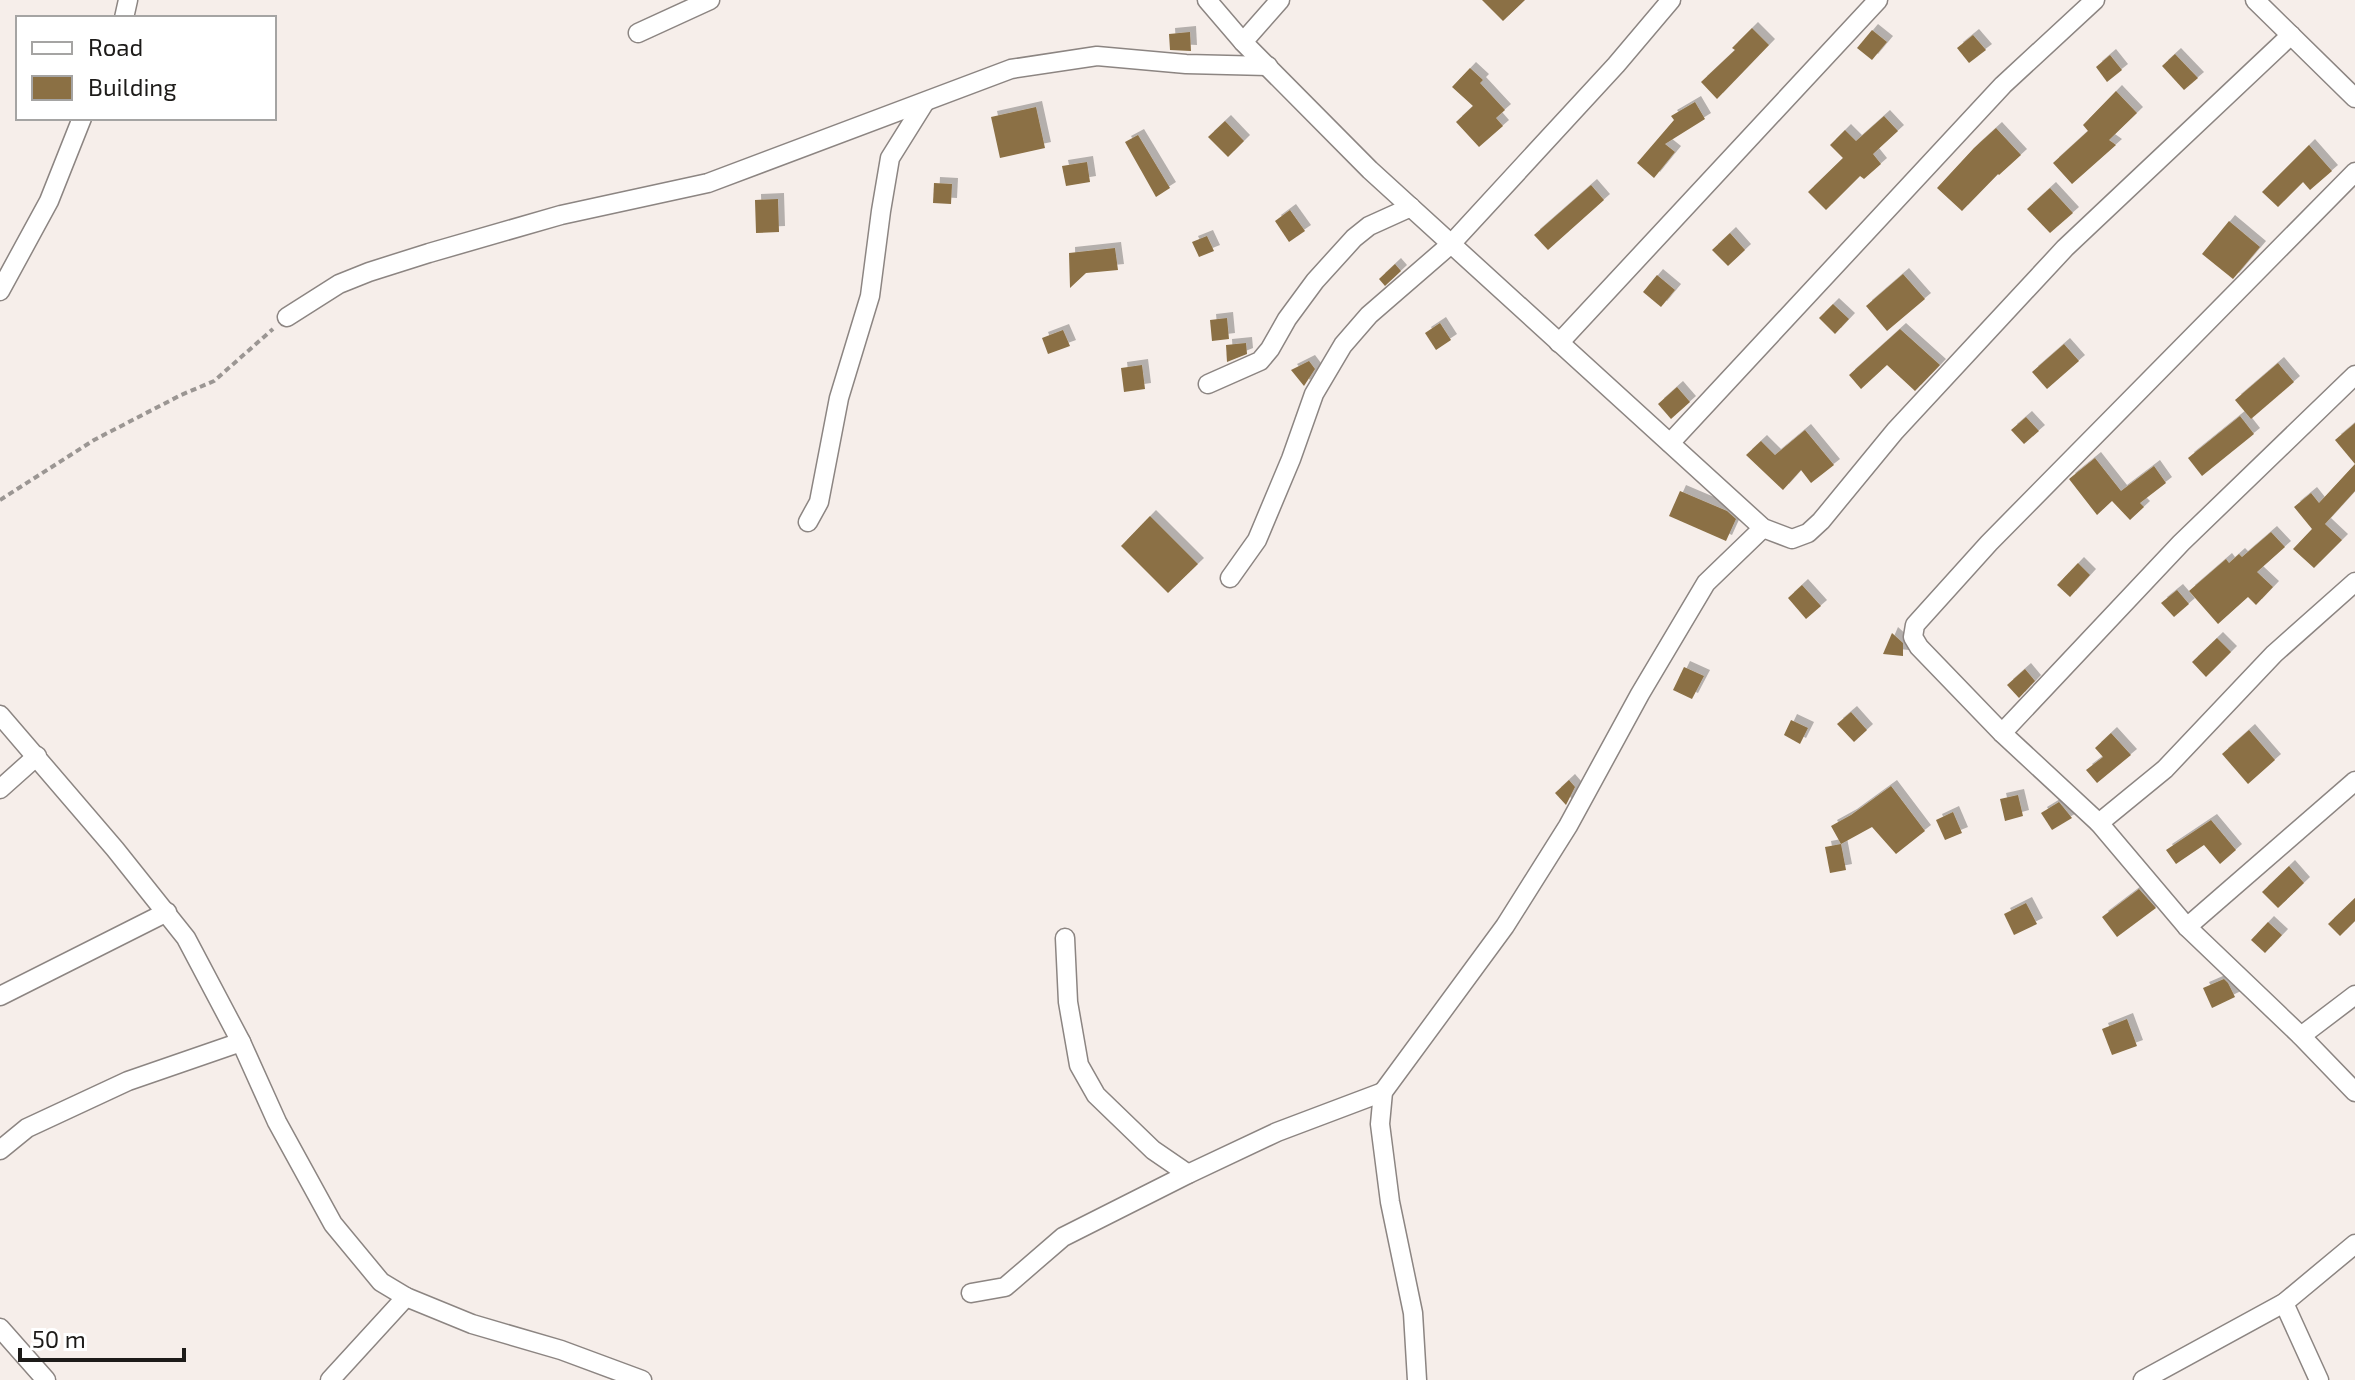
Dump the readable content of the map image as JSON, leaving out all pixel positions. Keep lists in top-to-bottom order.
{
  "legend": ["Road", "Building"],
  "scale_bar": "50 m"
}
